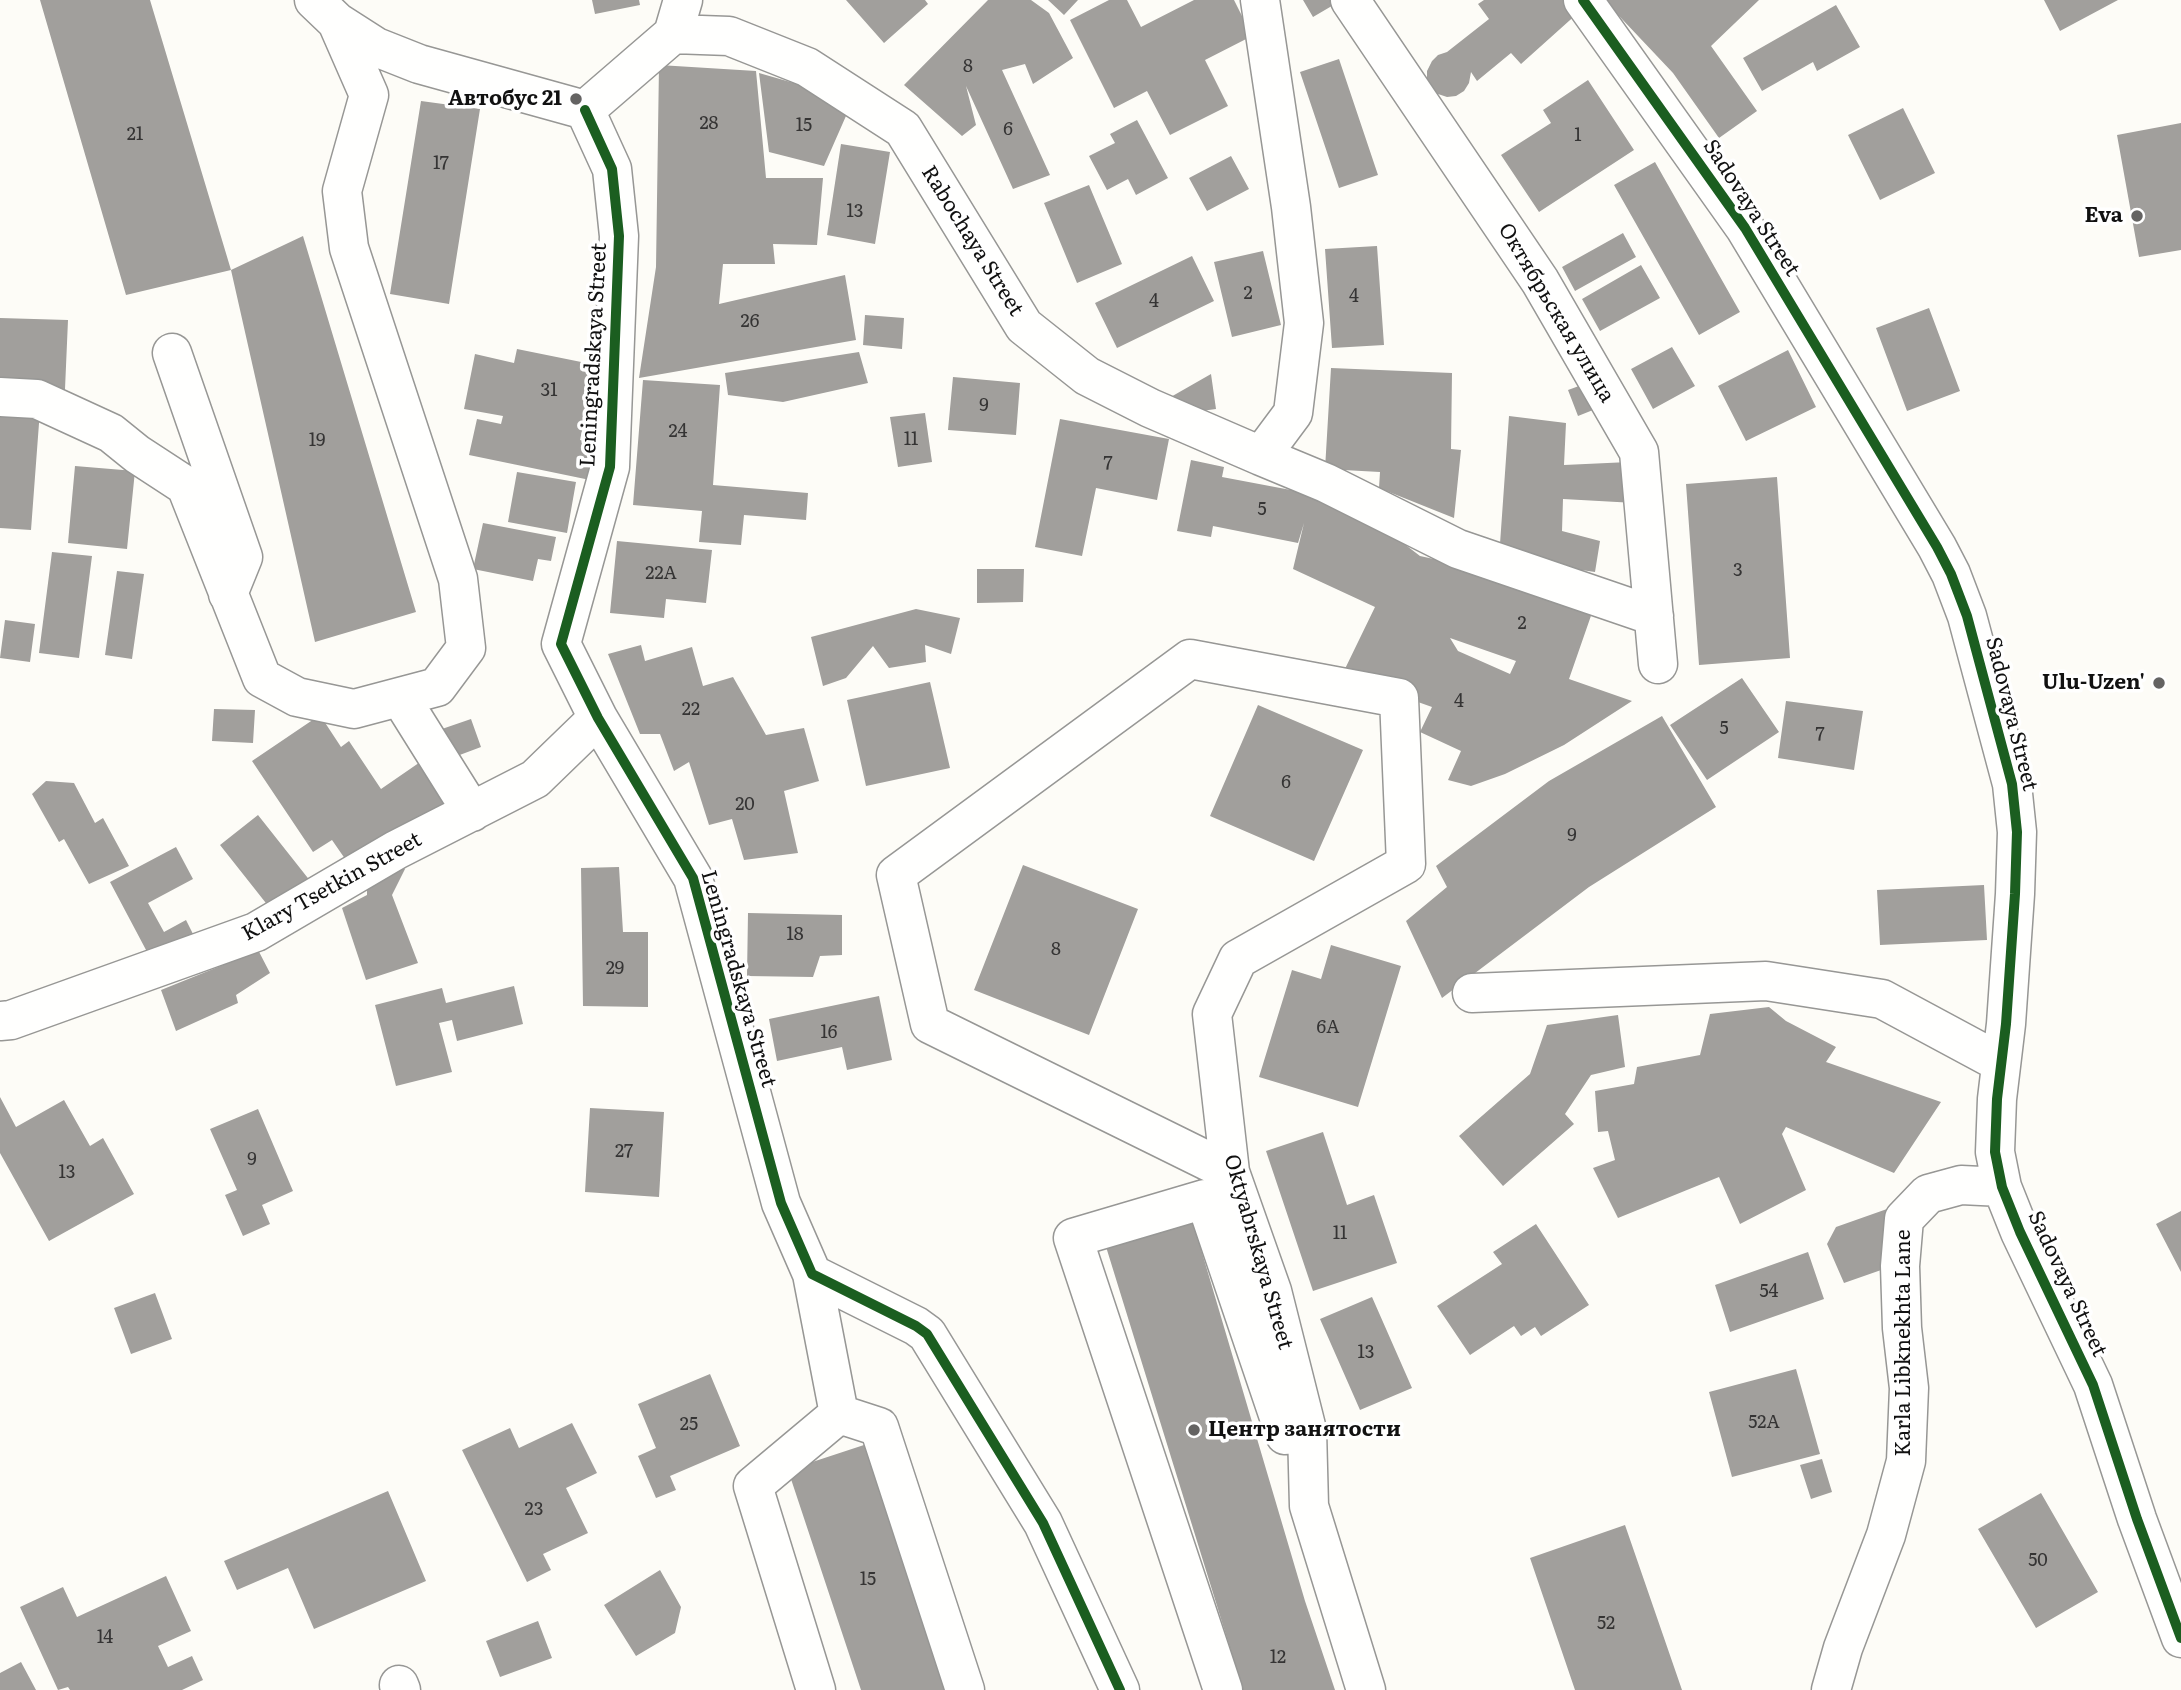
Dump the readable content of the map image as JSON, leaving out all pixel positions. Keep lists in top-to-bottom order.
{
  "streets": {
    "street": [
      "Sadovaya Street",
      "Rabochaya Street",
      "Октябрьская улица",
      "Leningradskaya Street",
      "Klary Tsetkin Street",
      "Oktyabrskaya Street",
      "Karla Libknekhta Lane"
    ]
  },
  "crossings": [
    ["Sadovaya Street", "Karla Libknekhta Lane"],
    ["Rabochaya Street", "Октябрьская улица"],
    ["Rabochaya Street", "Leningradskaya Street"],
    ["Leningradskaya Street", "Klary Tsetkin Street"]
  ],
  "places": [
    "Автобус 21",
    "Eva",
    "Ulu-Uzen'",
    "Центр занятости"
  ],
  "house_numbers": [
    "8",
    "28",
    "15",
    "6",
    "21",
    "1",
    "17",
    "13",
    "2",
    "4",
    "4",
    "26",
    "31",
    "9",
    "24",
    "11",
    "19",
    "7",
    "5",
    "3",
    "22А",
    "2",
    "4",
    "22",
    "5",
    "7",
    "6",
    "20",
    "9",
    "18",
    "8",
    "29",
    "6А",
    "16",
    "27",
    "9",
    "13",
    "11",
    "54",
    "13",
    "52А",
    "25",
    "23",
    "50",
    "15",
    "52",
    "14",
    "12"
  ]
}
